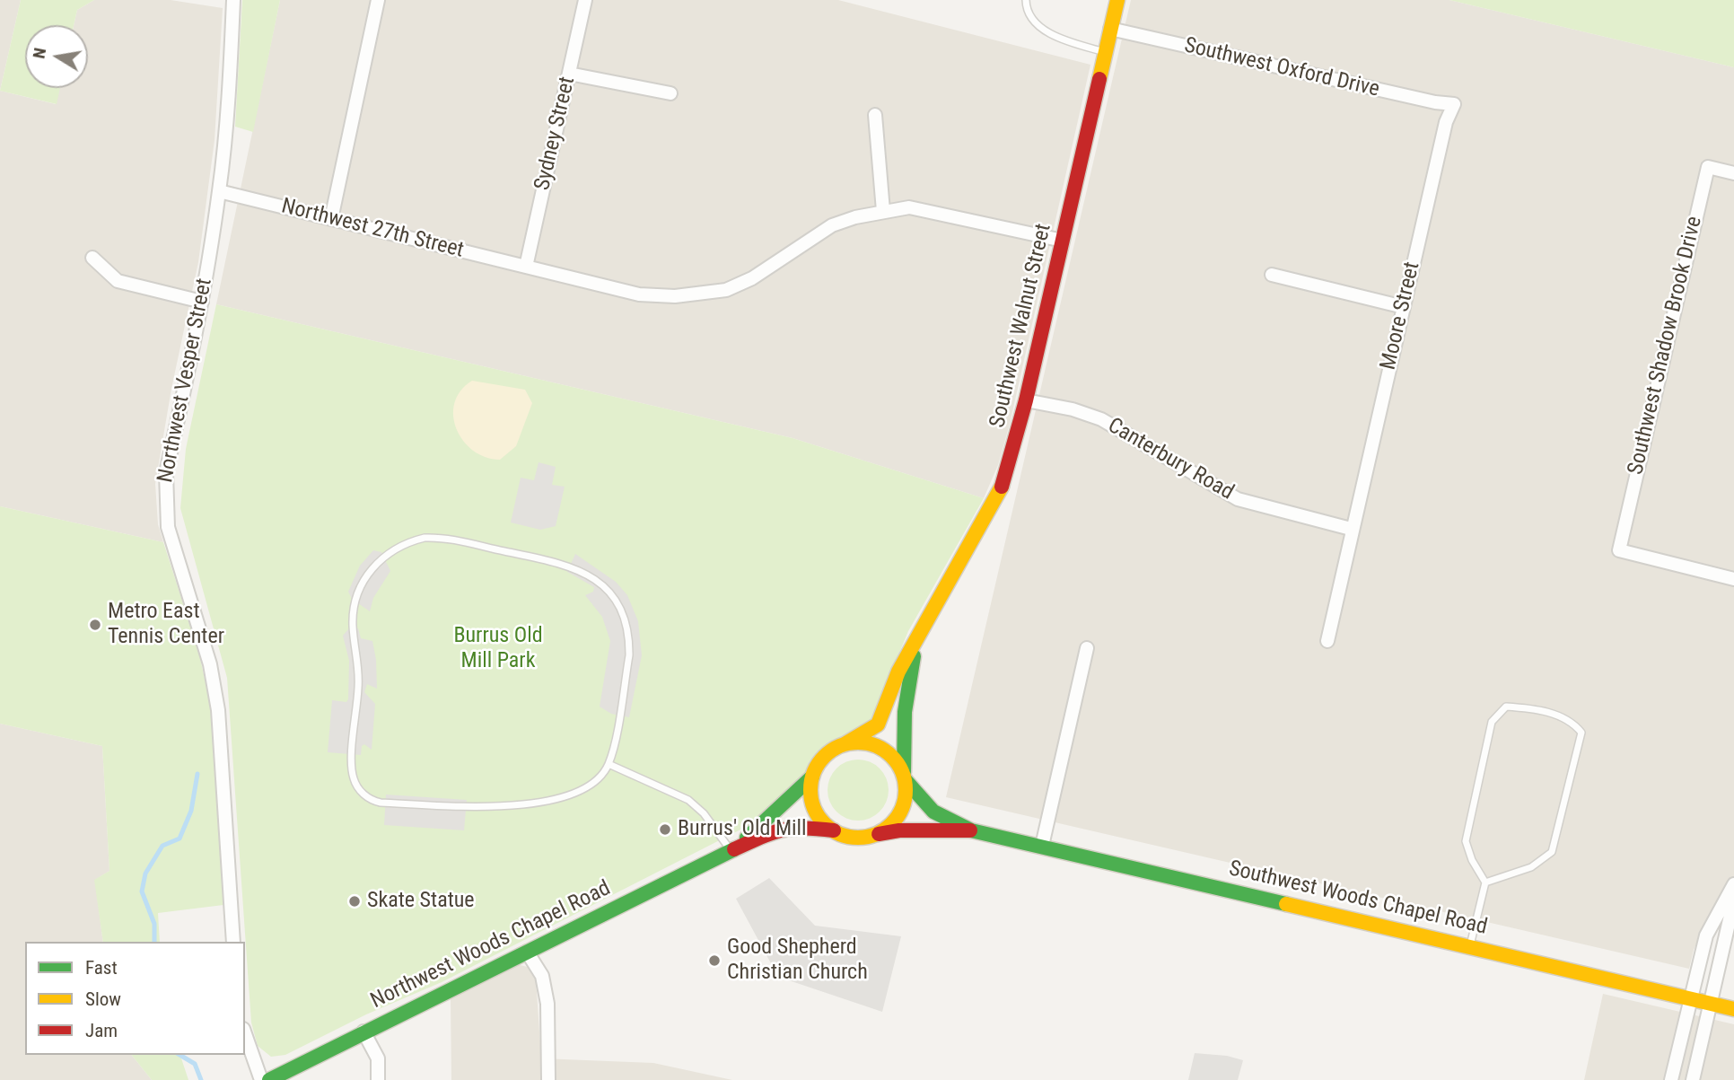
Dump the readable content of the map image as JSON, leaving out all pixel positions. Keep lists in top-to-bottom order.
{
  "streets": {
    "main road": ["Southwest Walnut Street", "Southwest Woods Chapel Road", "Northwest Woods Chapel Road"],
    "street": [
      "Southwest Oxford Drive",
      "Sydney Street",
      "Northwest 27th Street",
      "Moore Street",
      "Southwest Shadow Brook Drive",
      "Northwest Vesper Street",
      "Canterbury Road"
    ]
  },
  "crossings": [
    ["Southwest Oxford Drive", "Moore Street"],
    ["Southwest Oxford Drive", "Southwest Walnut Street"],
    ["Sydney Street", "Northwest 27th Street"],
    ["Northwest 27th Street", "Southwest Walnut Street"],
    ["Northwest 27th Street", "Northwest Vesper Street"],
    ["Moore Street", "Canterbury Road"],
    ["Southwest Walnut Street", "Canterbury Road"],
    ["Southwest Walnut Street", "Southwest Woods Chapel Road"],
    ["Southwest Walnut Street", "Northwest Woods Chapel Road"],
    ["Southwest Woods Chapel Road", "Northwest Woods Chapel Road"]
  ],
  "parks": ["Burrus Old Mill Park"],
  "places": [
    "Metro East Tennis Center",
    "Burrus' Old Mill",
    "Skate Statue",
    "Good Shepherd Christian Church"
  ],
  "legend": ["Fast", "Slow", "Jam"],
  "north": "left"
}
